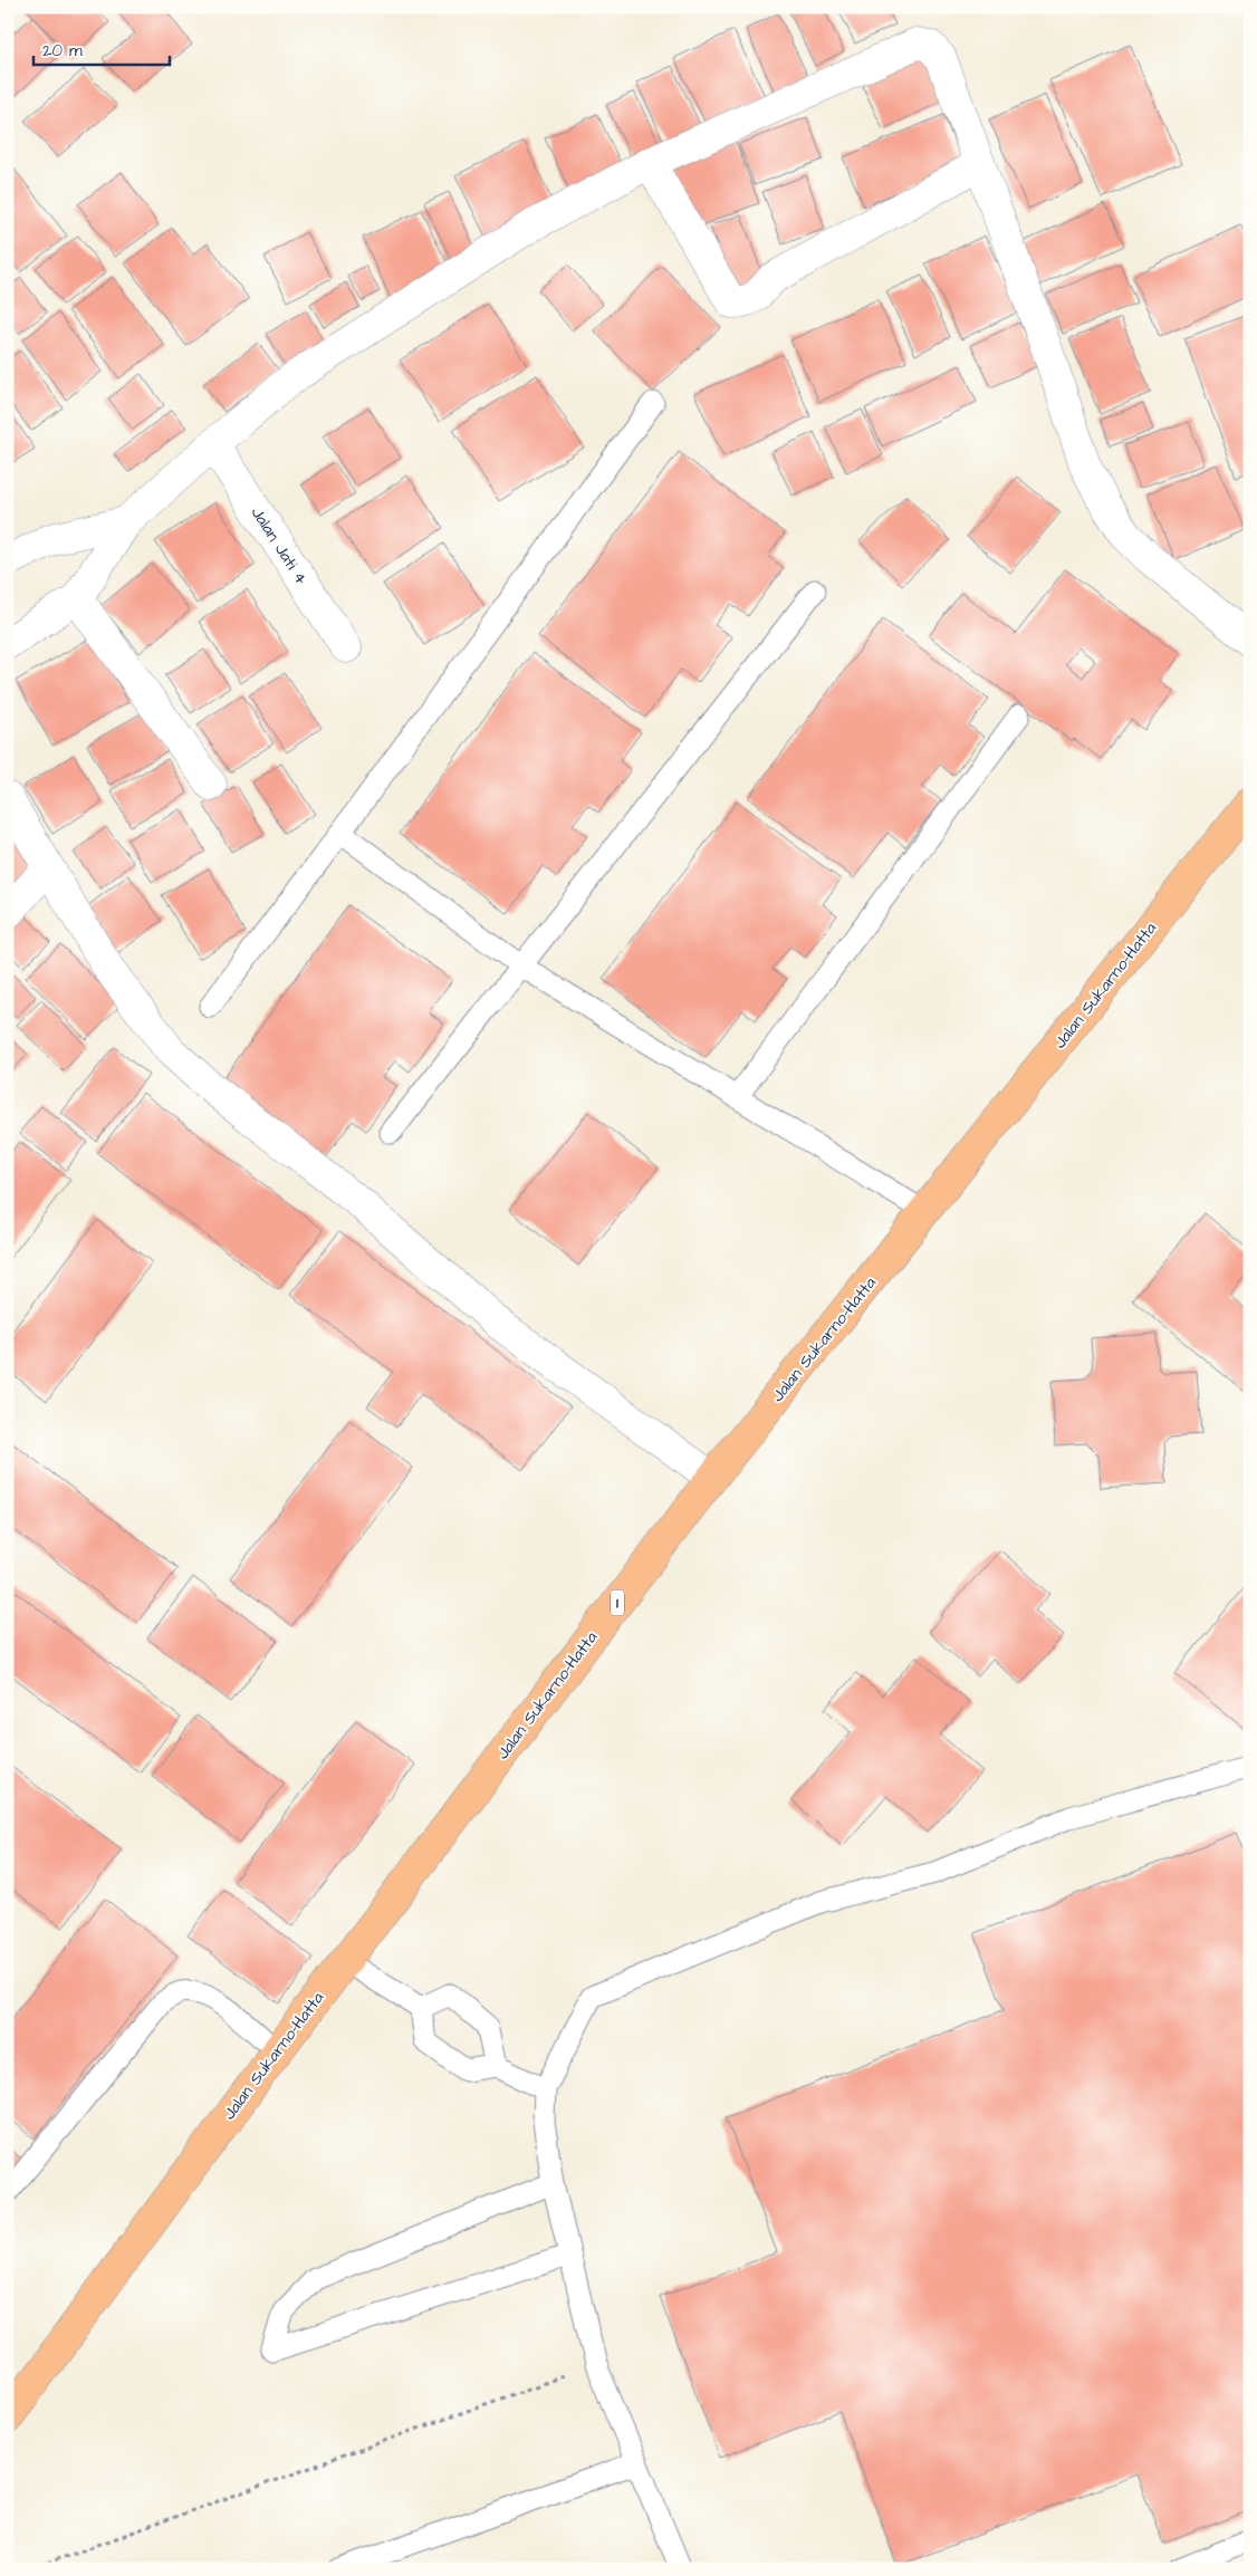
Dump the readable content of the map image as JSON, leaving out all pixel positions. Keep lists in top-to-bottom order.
{
  "streets": {
    "highway": ["Jalan Sukarno-Hatta", "1"],
    "street": ["Jalan Jati 4"]
  },
  "scale_bar": "20 m"
}
